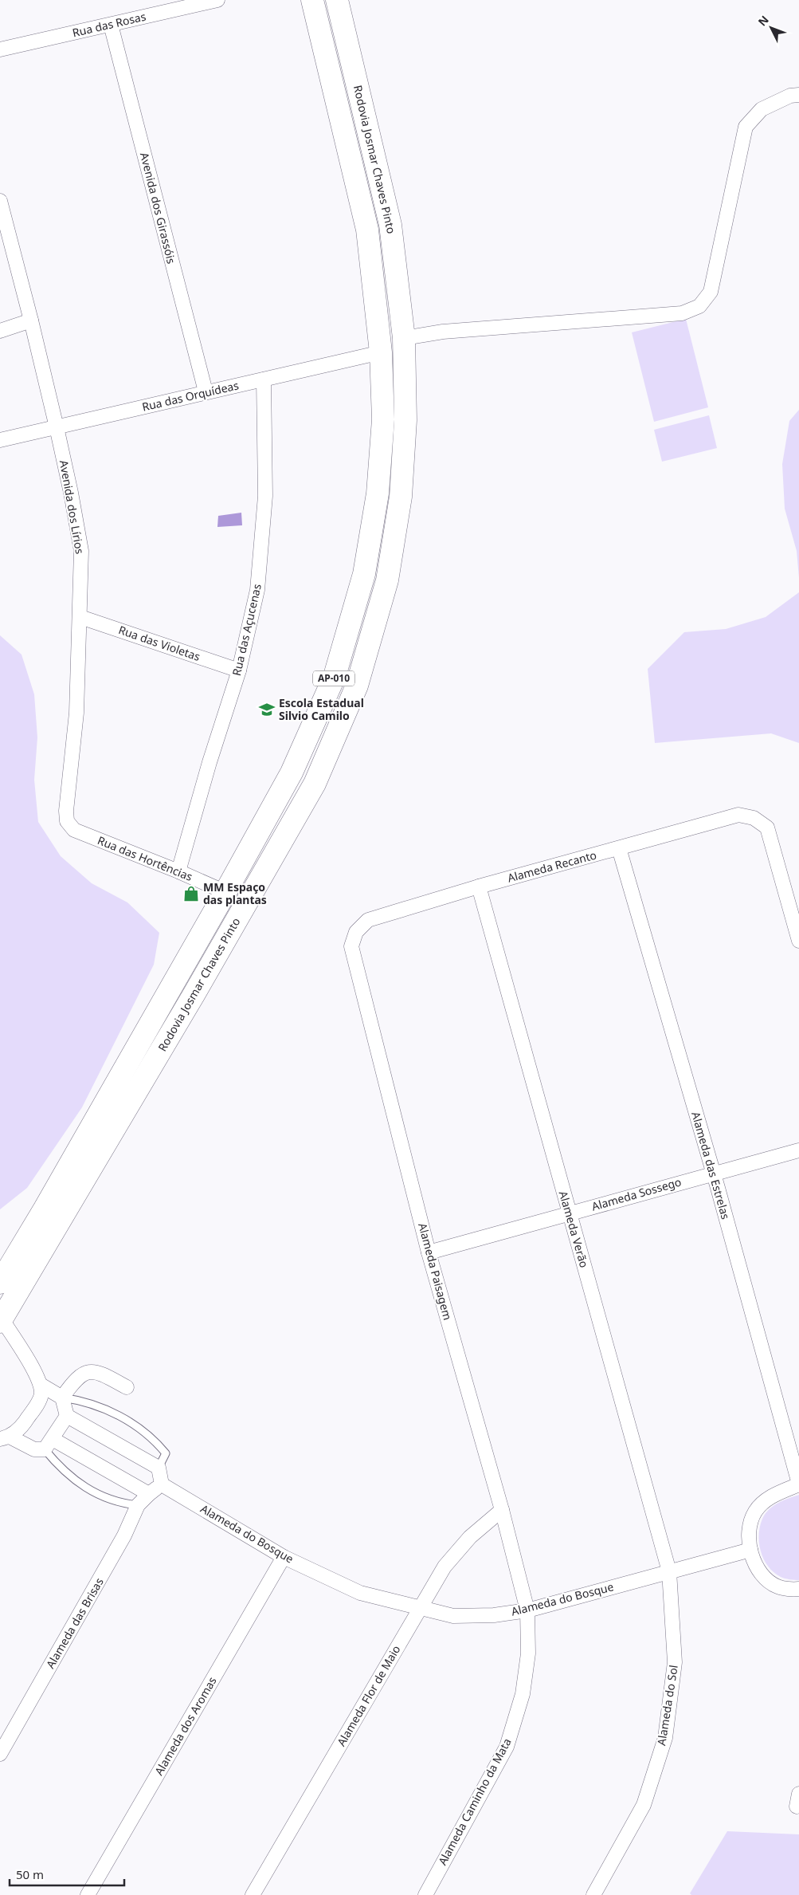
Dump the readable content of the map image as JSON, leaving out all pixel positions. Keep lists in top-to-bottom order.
{
  "streets": {
    "main road": ["Rodovia Josmar Chaves Pinto", "AP-010"],
    "street": [
      "Rua das Rosas",
      "Avenida dos Girassóis",
      "Rua das Orquídeas",
      "Avenida dos Lírios",
      "Rua das Açucenas",
      "Rua das Violetas",
      "Rua das Hortências",
      "Alameda Recanto",
      "Alameda das Estrelas",
      "Alameda Sossego",
      "Alameda Verão",
      "Alameda Paisagem",
      "Alameda do Bosque",
      "Alameda das Brisas",
      "Alameda Flor de Maio",
      "Alameda do Sol",
      "Alameda dos Aromas",
      "Alameda Caminho da Mata"
    ]
  },
  "crossings": [
    ["Rua das Rosas", "Avenida dos Girassóis"],
    ["Rodovia Josmar Chaves Pinto", "Rua das Orquídeas"],
    ["Rodovia Josmar Chaves Pinto", "Rua das Hortências"],
    ["Avenida dos Girassóis", "Rua das Orquídeas"],
    ["Rua das Orquídeas", "Avenida dos Lírios"],
    ["Rua das Orquídeas", "Rua das Açucenas"],
    ["Avenida dos Lírios", "Rua das Violetas"],
    ["Avenida dos Lírios", "Rua das Hortências"],
    ["Rua das Açucenas", "Rua das Violetas"],
    ["Rua das Açucenas", "Rua das Hortências"],
    ["Alameda Recanto", "Alameda das Estrelas"],
    ["Alameda Recanto", "Alameda Verão"],
    ["Alameda Recanto", "Alameda Paisagem"],
    ["Alameda das Estrelas", "Alameda Sossego"],
    ["Alameda Sossego", "Alameda Verão"],
    ["Alameda Sossego", "Alameda Paisagem"],
    ["Alameda Verão", "Alameda do Bosque"],
    ["Alameda Verão", "Alameda do Sol"],
    ["Alameda Paisagem", "Alameda do Bosque"],
    ["Alameda Paisagem", "Alameda Flor de Maio"],
    ["Alameda Paisagem", "Alameda Caminho da Mata"],
    ["Alameda do Bosque", "Alameda das Brisas"],
    ["Alameda do Bosque", "Alameda Flor de Maio"],
    ["Alameda do Bosque", "Alameda do Sol"],
    ["Alameda do Bosque", "Alameda dos Aromas"],
    ["Alameda do Bosque", "Alameda Caminho da Mata"]
  ],
  "places": {
    "school or university": ["Escola Estadual Silvio Camilo"],
    "shop": ["MM Espaço das plantas"]
  },
  "scale_bar": "50 m",
  "north": "top left"
}
